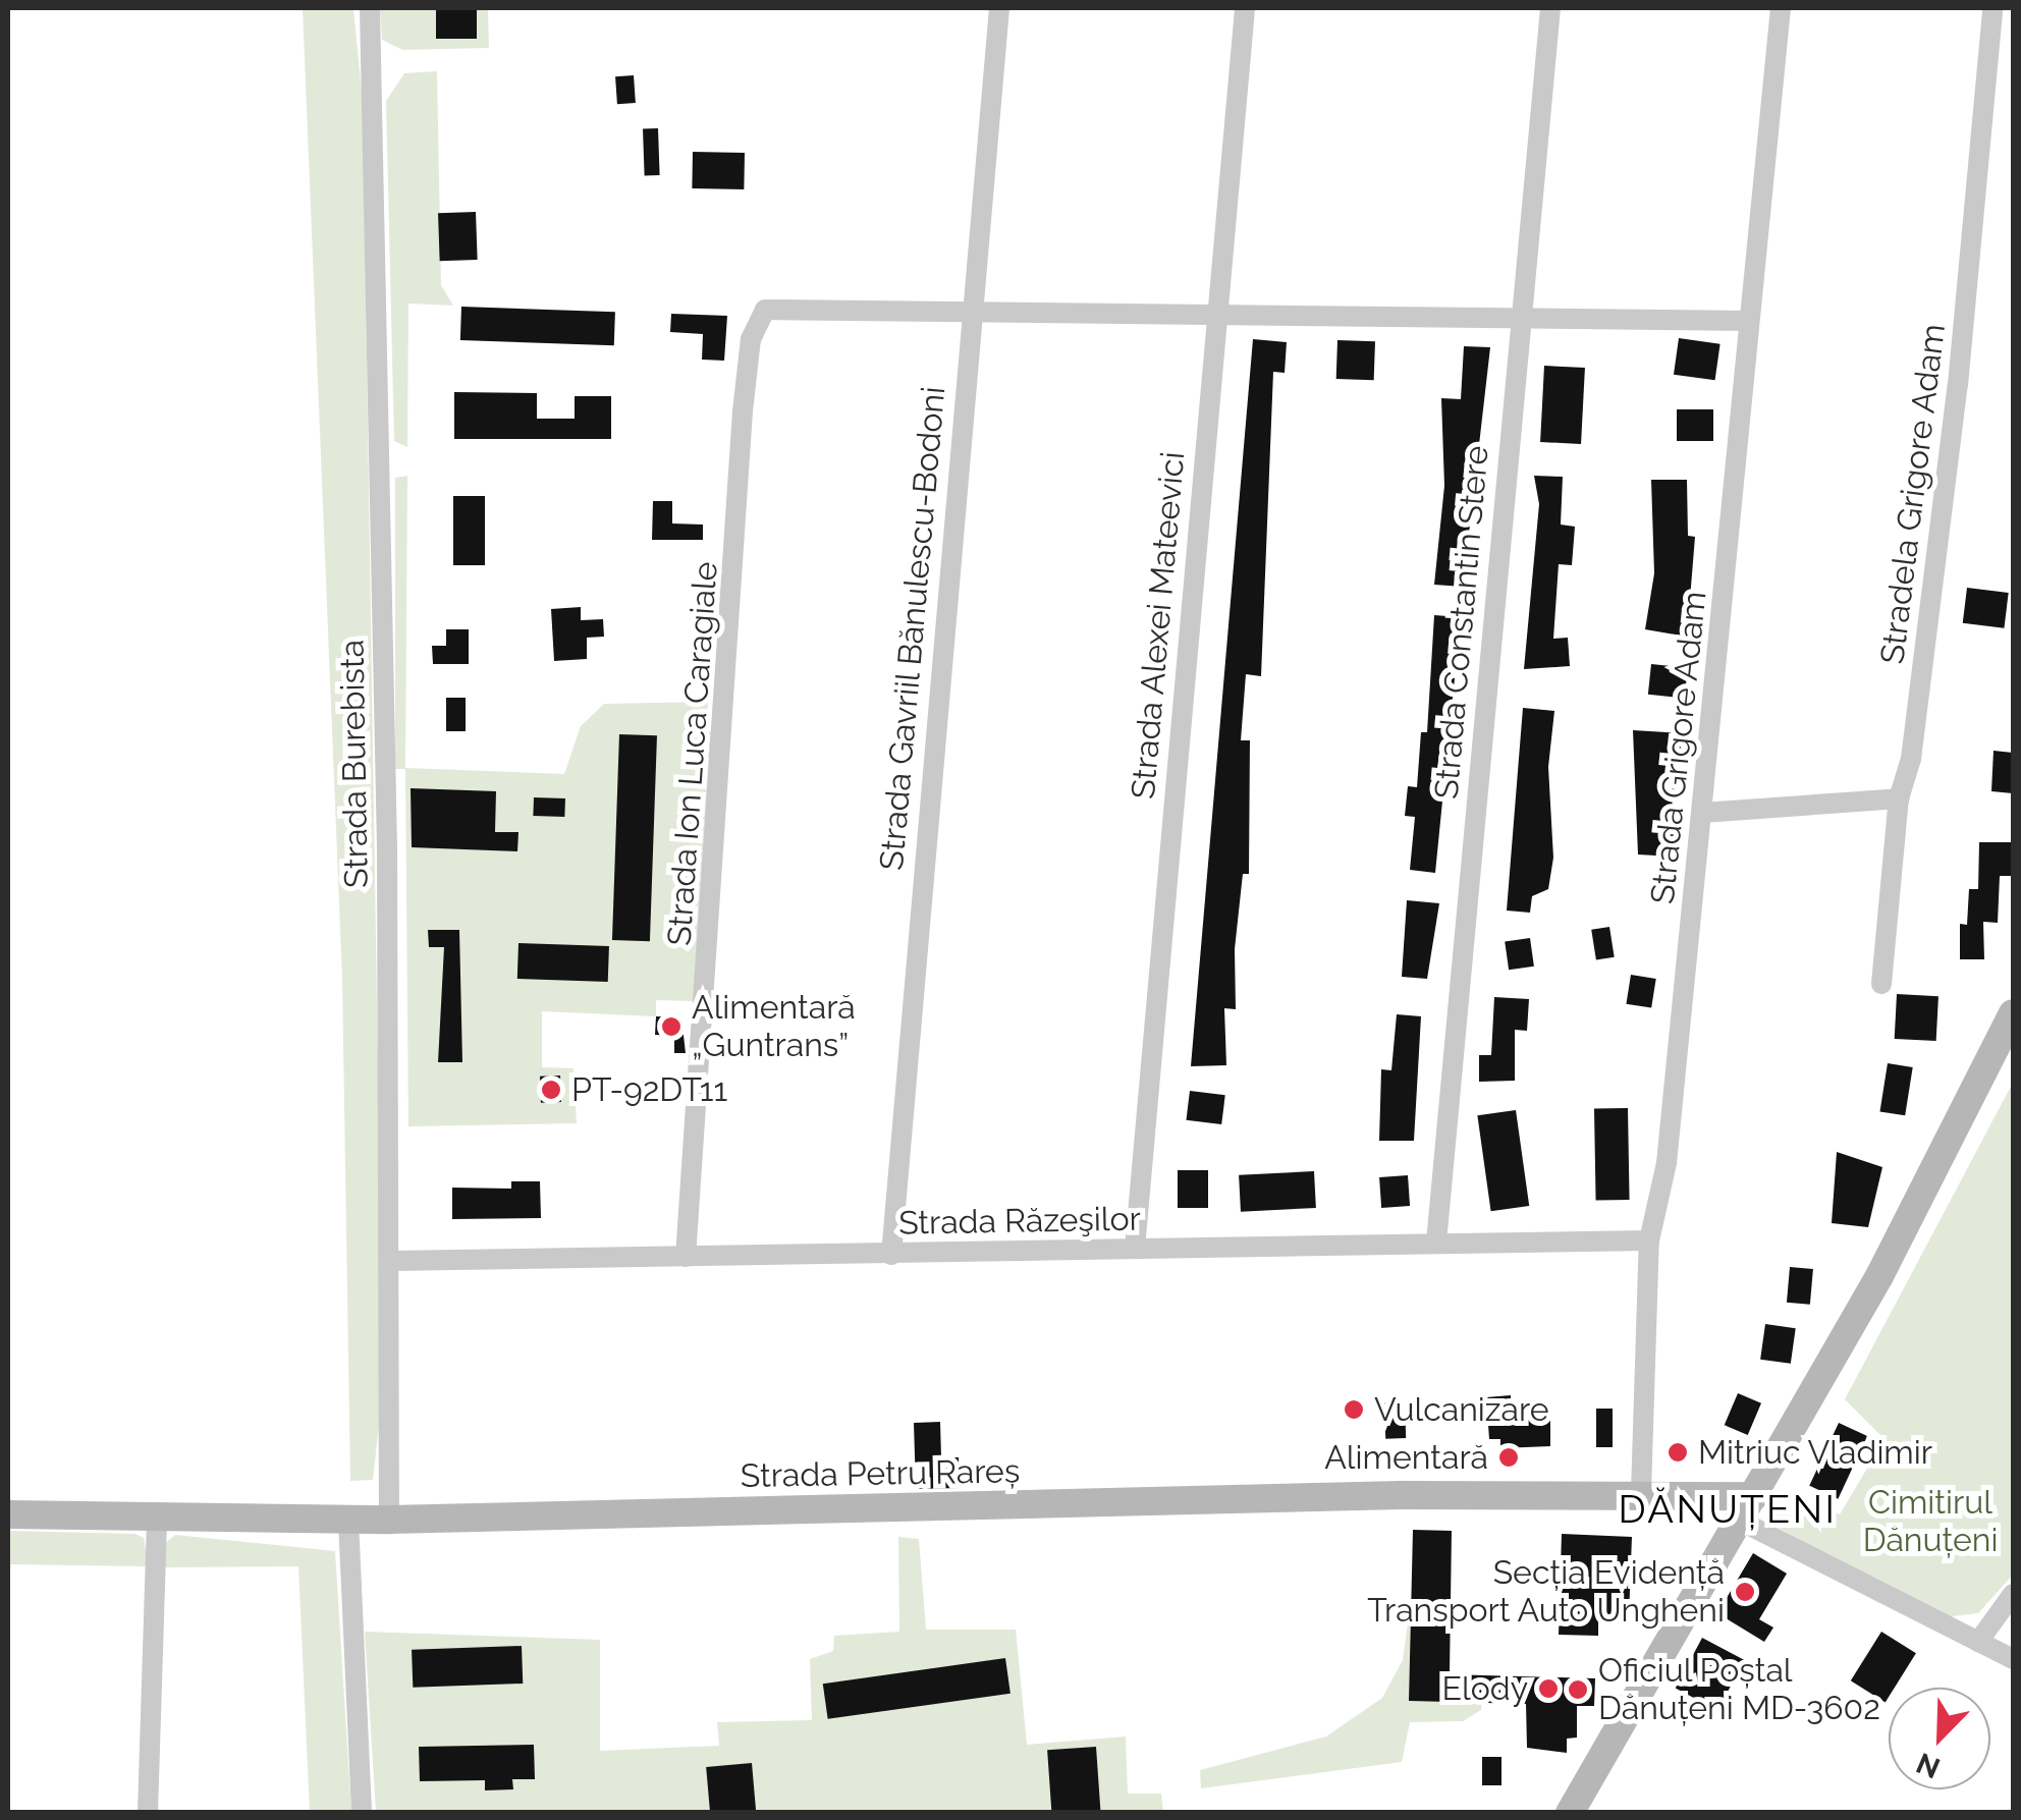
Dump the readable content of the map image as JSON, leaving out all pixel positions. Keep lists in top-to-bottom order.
{
  "streets": {
    "main road": ["Strada Petru Rareș"],
    "street": [
      "Stradela Grigore Adam",
      "Strada Constantin Stere",
      "Strada Alexei Mateevici",
      "Strada Gavriil Bănulescu-Bodoni",
      "Strada Grigore Adam",
      "Strada Ion Luca Caragiale",
      "Strada Burebista",
      "Strada Răzeşilor"
    ]
  },
  "crossings": [
    ["Strada Constantin Stere", "Strada Răzeşilor"],
    ["Strada Alexei Mateevici", "Strada Răzeşilor"],
    ["Strada Gavriil Bănulescu-Bodoni", "Strada Ion Luca Caragiale"],
    ["Strada Gavriil Bănulescu-Bodoni", "Strada Răzeşilor"],
    ["Strada Grigore Adam", "Strada Răzeşilor"],
    ["Strada Grigore Adam", "Strada Petru Rareș"],
    ["Strada Ion Luca Caragiale", "Strada Răzeşilor"],
    ["Strada Burebista", "Strada Răzeşilor"],
    ["Strada Burebista", "Strada Petru Rareș"]
  ],
  "districts": ["DĂNUȚENI"],
  "parks": ["Cimitirul Dănuțeni"],
  "places": [
    "Alimentară „Guntrans”",
    "PT-92DT11",
    "Vulcanizare",
    "Mitriuc Vladimir",
    "Alimentară",
    "Secția Evidență Transport Auto Ungheni",
    "Elody",
    "Oficiul Poștal Dănuțeni MD-3602"
  ],
  "north": "bottom left"
}
